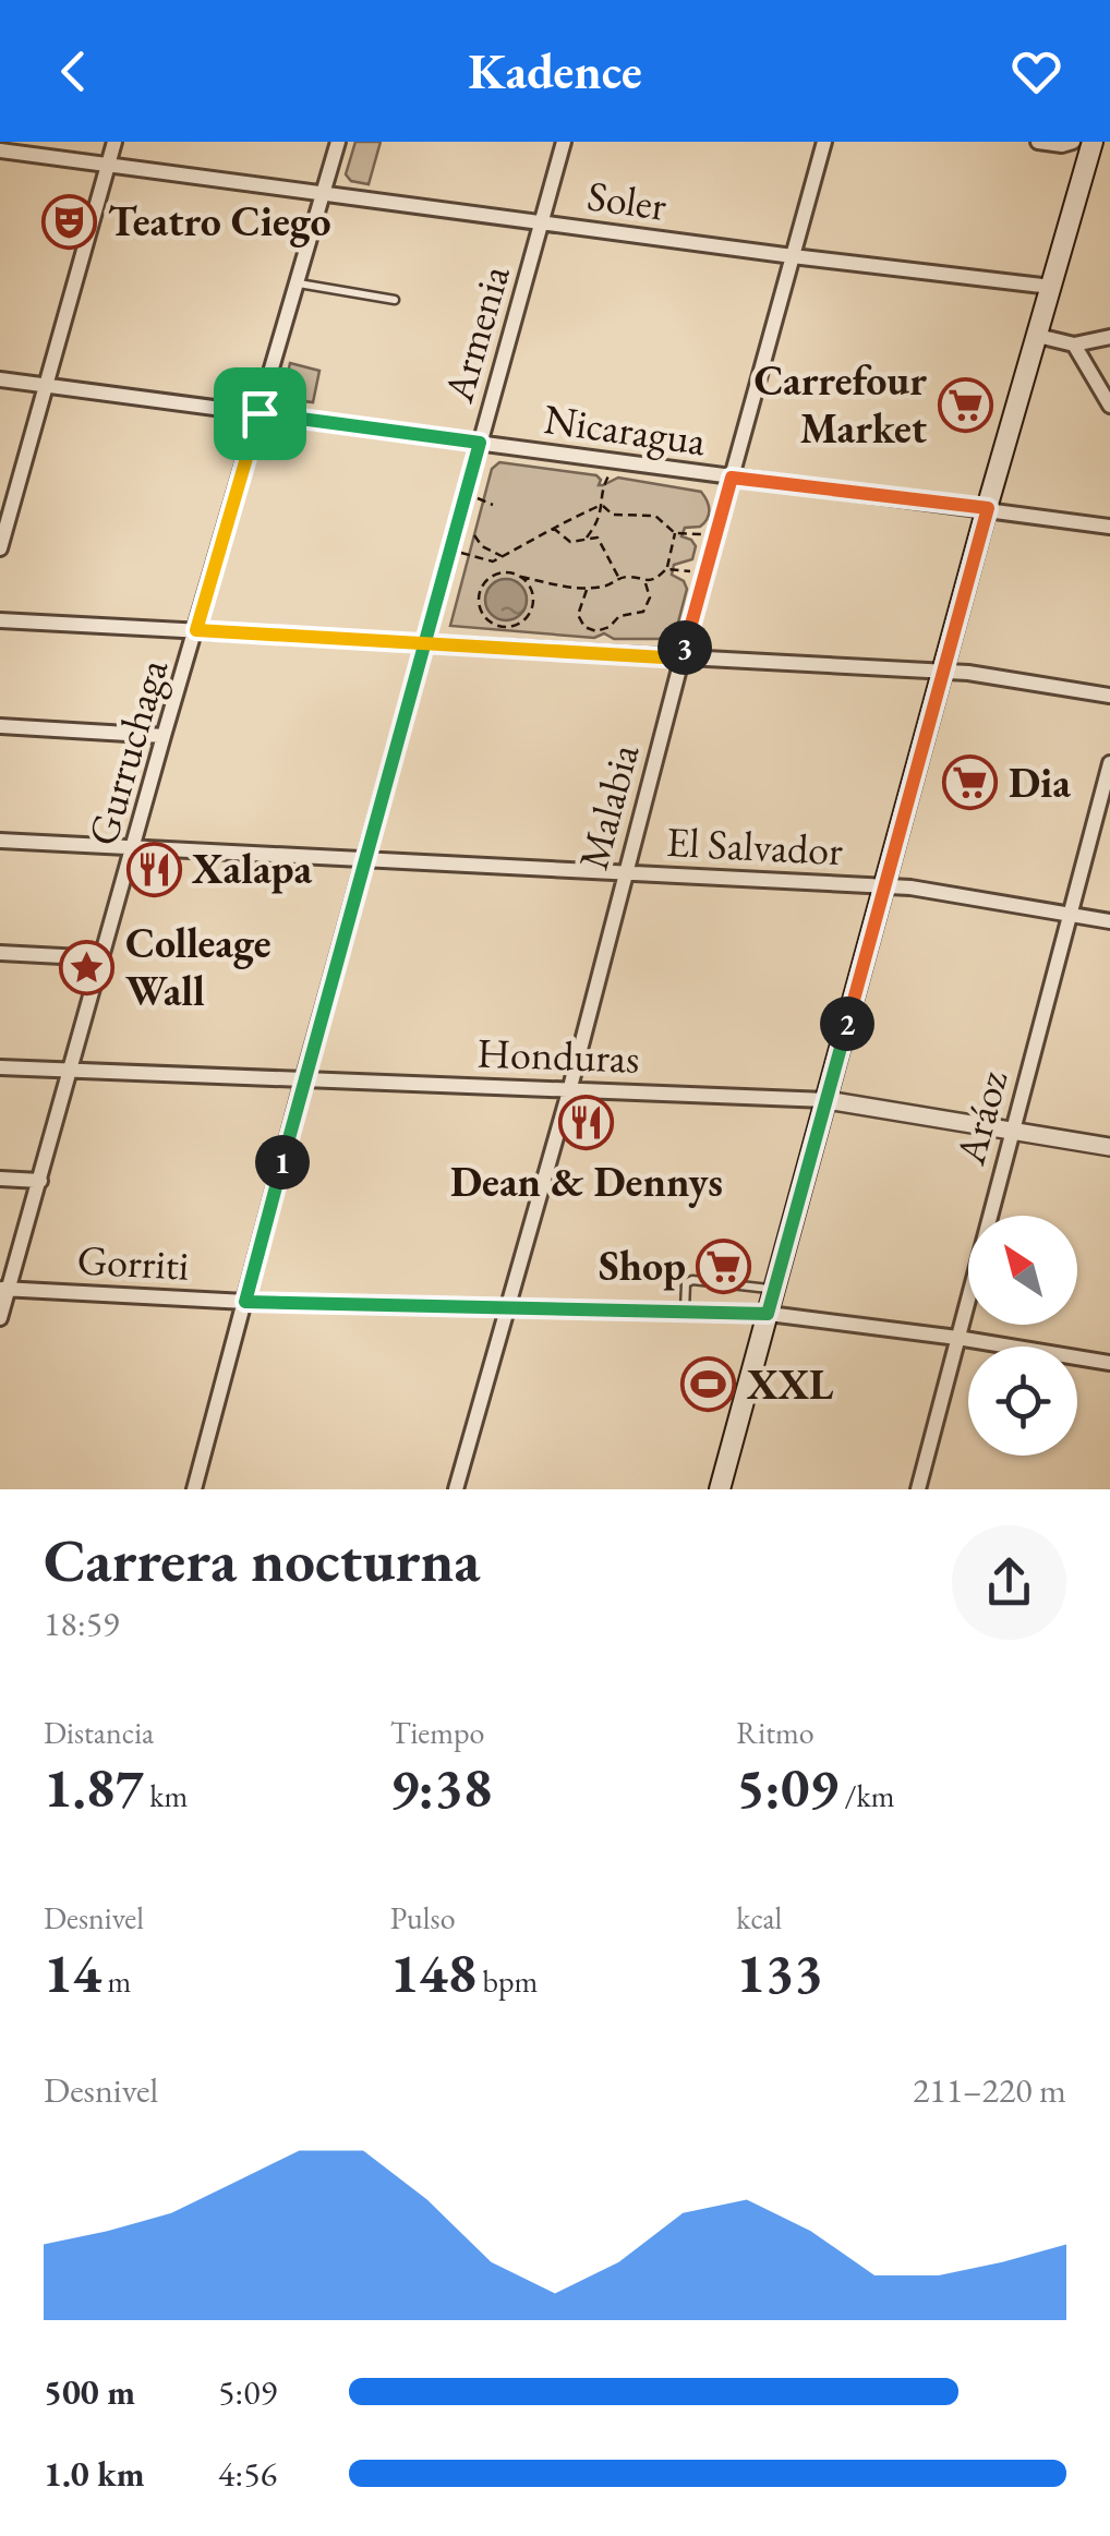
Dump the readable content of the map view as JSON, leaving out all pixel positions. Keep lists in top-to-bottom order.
{
  "streets": {
    "street": [
      "Soler",
      "Armenia",
      "Nicaragua",
      "Gurruchaga",
      "Malabia",
      "El Salvador",
      "Honduras",
      "Aráoz",
      "Gorriti"
    ]
  },
  "crossings": [
    ["Soler", "Armenia"],
    ["Soler", "Gurruchaga"],
    ["Soler", "Malabia"],
    ["Armenia", "Nicaragua"],
    ["Armenia", "El Salvador"],
    ["Armenia", "Honduras"],
    ["Armenia", "Gorriti"],
    ["Nicaragua", "Gurruchaga"],
    ["Nicaragua", "Malabia"],
    ["Gurruchaga", "El Salvador"],
    ["Gurruchaga", "Honduras"],
    ["Gurruchaga", "Gorriti"],
    ["Malabia", "El Salvador"],
    ["Malabia", "Honduras"],
    ["Malabia", "Gorriti"],
    ["El Salvador", "Aráoz"],
    ["Honduras", "Aráoz"],
    ["Aráoz", "Gorriti"]
  ],
  "places": {
    "theatre": ["Teatro Ciego"],
    "supermarket": ["Carrefour Market", "Dia", "Shop"],
    "restaurant": ["Xalapa", "Dean & Dennys"],
    "place": ["Colleage Wall"],
    "sports": ["XXL"]
  },
  "north": "top left",
  "page": {
    "header": "Kadence",
    "pins": ["3", "2", "1"],
    "heading": ["Carrera nocturna", "18:59"],
    "stats": [
      ["Distancia", "1.87 km"],
      ["Tiempo", "9:38"],
      ["Ritmo", "5:09 /km"],
      ["Desnivel", "14 m"],
      ["Pulso", "148 bpm"],
      ["kcal", "133"]
    ],
    "chart": ["Desnivel", "211–220 m"],
    "list": [
      {
        "name": "500 m",
        "note": "5:09"
      },
      {
        "name": "1.0 km",
        "note": "4:56"
      }
    ]
  }
}
